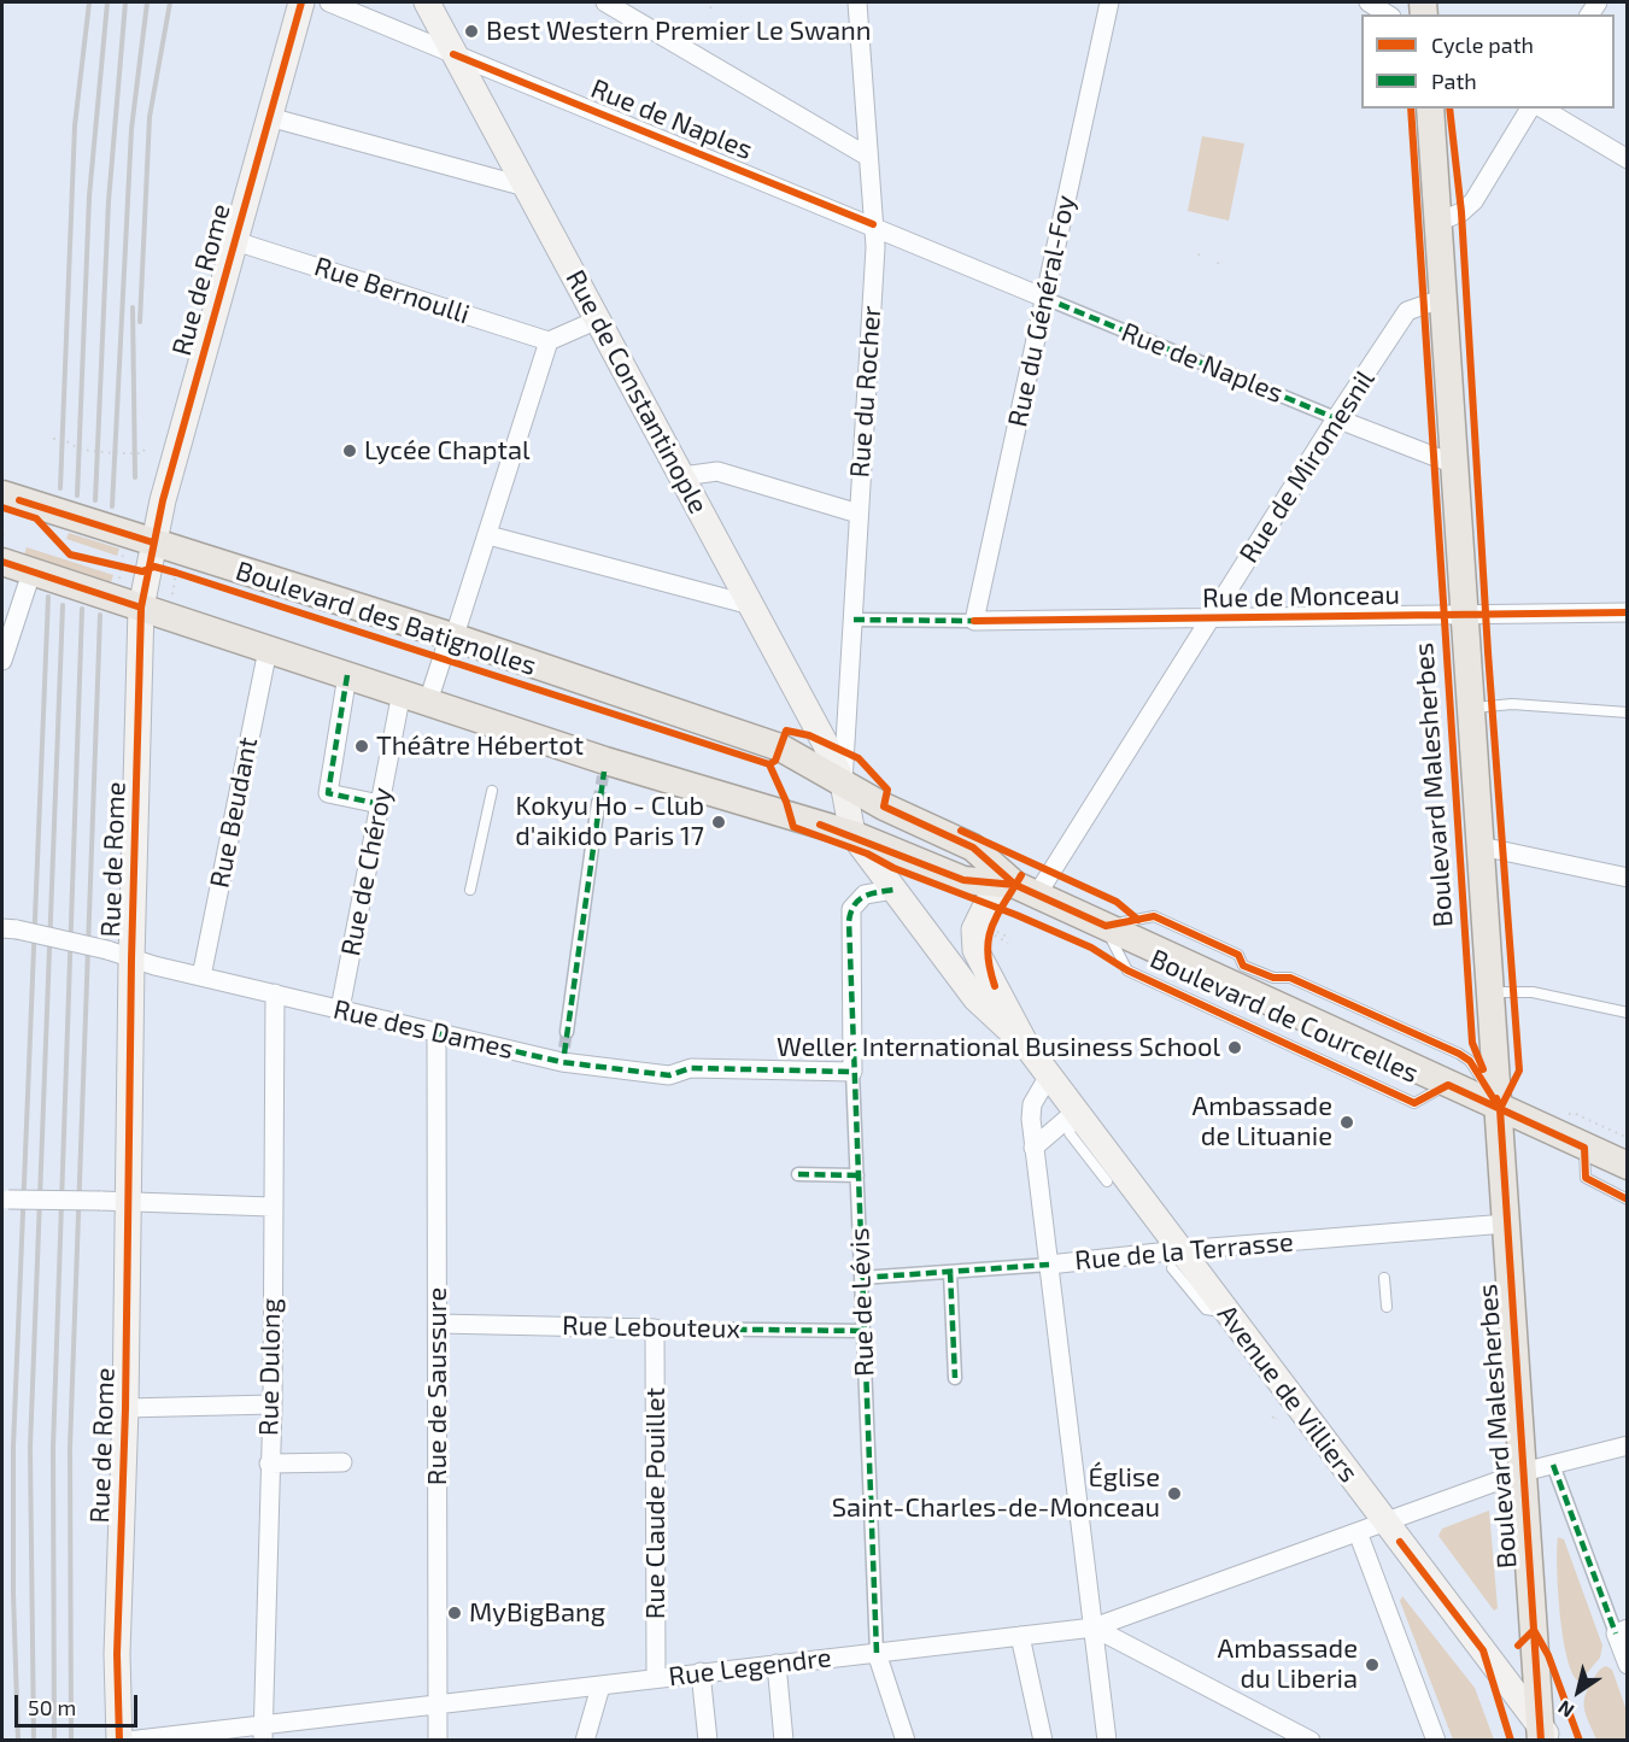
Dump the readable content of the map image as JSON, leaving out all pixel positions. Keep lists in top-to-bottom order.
{
  "streets": {
    "main road": [
      "Rue de Rome",
      "Rue de Constantinople",
      "Boulevard des Batignolles",
      "Boulevard Malesherbes",
      "Boulevard de Courcelles",
      "Avenue de Villiers"
    ],
    "street": [
      "Rue de Naples",
      "Rue Bernoulli",
      "Rue du Général-Foy",
      "Rue du Rocher",
      "Rue de Miromesnil",
      "Rue de Monceau",
      "Rue Beudant",
      "Rue de Chéroy",
      "Rue des Dames",
      "Rue de la Terrasse",
      "Rue de Lévis",
      "Rue Lebouteux",
      "Rue Dulong",
      "Rue de Saussure",
      "Rue Claude Pouillet",
      "Rue Legendre"
    ]
  },
  "crossings": [
    ["Rue de Naples", "Rue du Général-Foy"],
    ["Rue de Naples", "Rue de Constantinople"],
    ["Rue de Naples", "Rue du Rocher"],
    ["Rue de Naples", "Rue de Miromesnil"],
    ["Rue de Naples", "Boulevard Malesherbes"],
    ["Rue de Rome", "Rue Bernoulli"],
    ["Rue de Rome", "Boulevard des Batignolles"],
    ["Rue de Rome", "Rue des Dames"],
    ["Rue du Général-Foy", "Rue de Monceau"],
    ["Rue de Constantinople", "Rue du Rocher"],
    ["Rue de Constantinople", "Boulevard des Batignolles"],
    ["Rue de Constantinople", "Boulevard de Courcelles"],
    ["Rue de Constantinople", "Avenue de Villiers"],
    ["Rue du Rocher", "Rue de Monceau"],
    ["Rue du Rocher", "Boulevard des Batignolles"],
    ["Rue du Rocher", "Boulevard de Courcelles"],
    ["Rue de Miromesnil", "Rue de Monceau"],
    ["Rue de Miromesnil", "Boulevard Malesherbes"],
    ["Rue de Miromesnil", "Boulevard de Courcelles"],
    ["Rue de Miromesnil", "Avenue de Villiers"],
    ["Rue de Monceau", "Boulevard Malesherbes"],
    ["Boulevard des Batignolles", "Boulevard de Courcelles"],
    ["Boulevard Malesherbes", "Boulevard de Courcelles"],
    ["Boulevard Malesherbes", "Rue de la Terrasse"],
    ["Boulevard Malesherbes", "Avenue de Villiers"],
    ["Boulevard Malesherbes", "Rue Legendre"],
    ["Rue Beudant", "Rue des Dames"],
    ["Rue de Chéroy", "Rue des Dames"],
    ["Boulevard de Courcelles", "Avenue de Villiers"],
    ["Rue des Dames", "Rue de Lévis"],
    ["Rue des Dames", "Rue Dulong"],
    ["Rue des Dames", "Rue de Saussure"],
    ["Rue de la Terrasse", "Rue de Lévis"],
    ["Rue de la Terrasse", "Avenue de Villiers"],
    ["Rue de Lévis", "Rue Lebouteux"],
    ["Rue de Lévis", "Avenue de Villiers"],
    ["Rue de Lévis", "Rue Legendre"],
    ["Rue Lebouteux", "Rue de Saussure"],
    ["Rue Lebouteux", "Rue Claude Pouillet"],
    ["Rue Dulong", "Rue Legendre"],
    ["Rue de Saussure", "Rue Legendre"],
    ["Avenue de Villiers", "Rue Legendre"],
    ["Rue Claude Pouillet", "Rue Legendre"]
  ],
  "places": [
    "Best Western Premier Le Swann",
    "Lycée Chaptal",
    "Théâtre Hébertot",
    "Kokyu Ho - Club d'aikido Paris 17",
    "Weller International Business School",
    "Ambassade de Lituanie",
    "Église Saint-Charles-de-Monceau",
    "MyBigBang",
    "Ambassade du Liberia"
  ],
  "legend": ["Cycle path", "Path"],
  "scale_bar": "50 m",
  "north": "bottom left"
}
